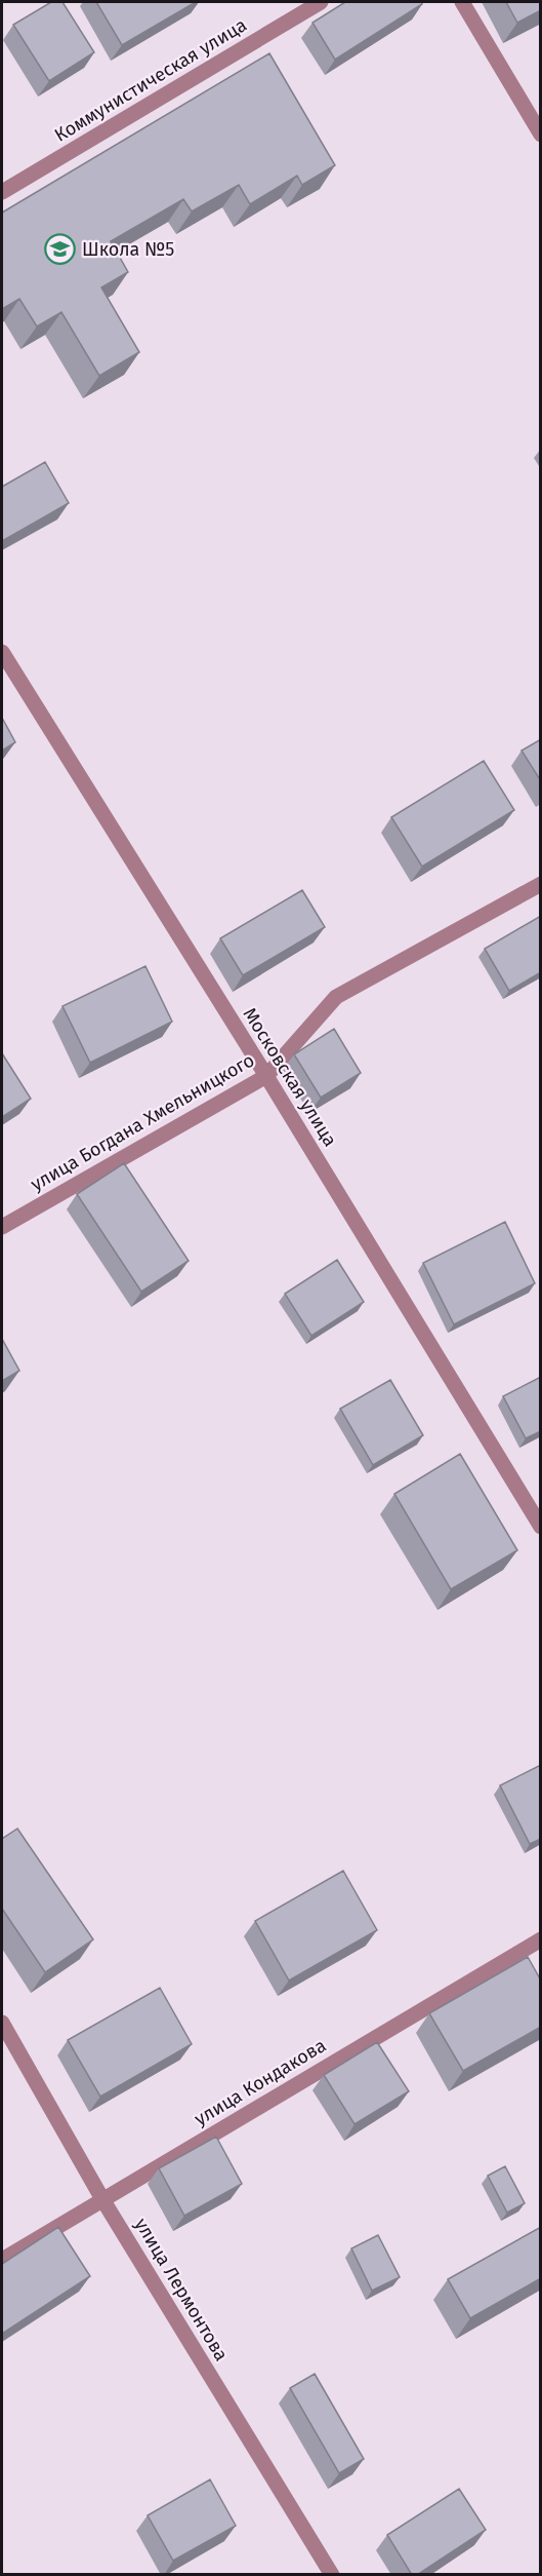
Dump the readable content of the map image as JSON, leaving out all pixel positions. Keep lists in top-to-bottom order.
{
  "streets": {
    "street": [
      "Коммунистическая улица",
      "Московская улица",
      "улица Богдана Хмельницкого",
      "улица Кондакова",
      "улица Лермонтова"
    ]
  },
  "crossings": [
    ["Московская улица", "улица Богдана Хмельницкого"],
    ["улица Кондакова", "улица Лермонтова"]
  ],
  "places": {
    "school or university": ["Школа №5"]
  }
}
